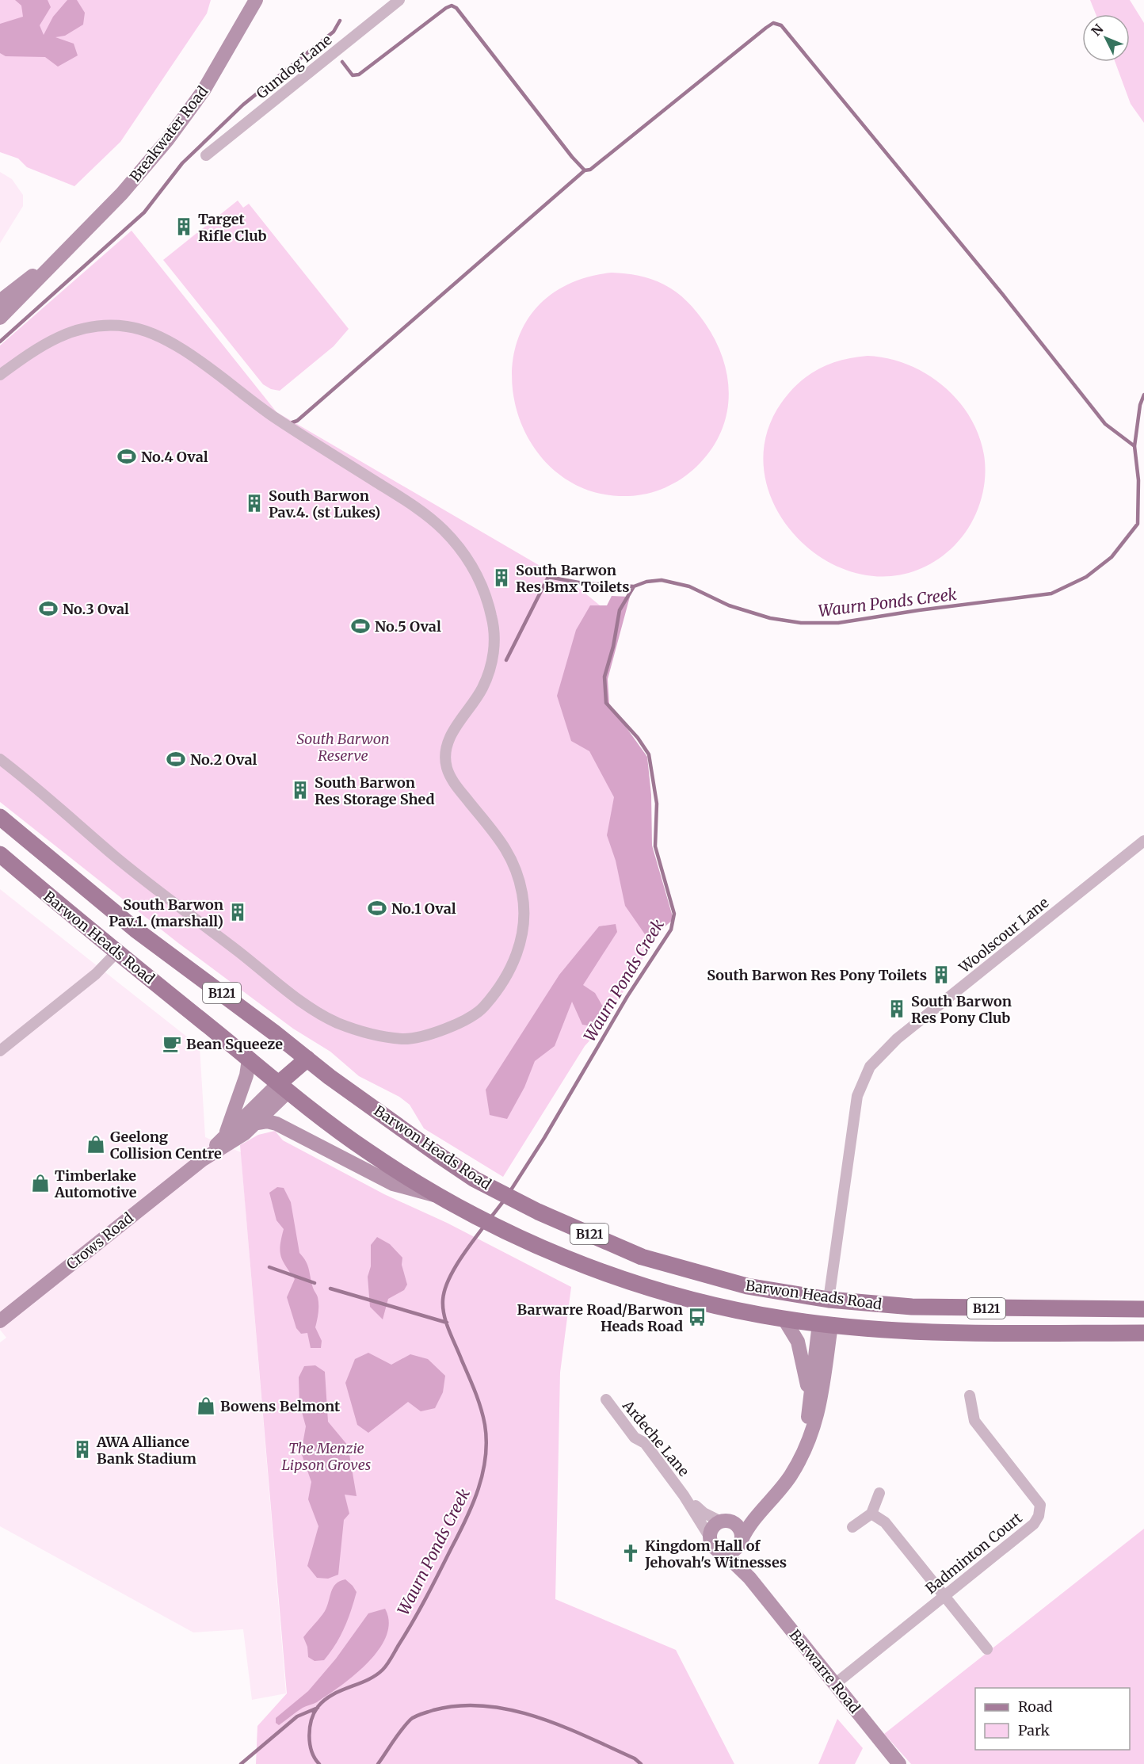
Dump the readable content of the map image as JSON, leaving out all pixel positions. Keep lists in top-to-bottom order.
{
  "streets": {
    "main road": ["Barwon Heads Road", "B121"],
    "street": [
      "Gundog Lane",
      "Breakwater Road",
      "Woolscour Lane",
      "Crows Road",
      "Ardeche Lane",
      "Badminton Court",
      "Barwarre Road"
    ]
  },
  "crossings": [
    ["Woolscour Lane", "Barwon Heads Road"],
    ["Barwon Heads Road", "Crows Road"],
    ["Ardeche Lane", "Barwarre Road"],
    ["Badminton Court", "Barwarre Road"]
  ],
  "water": ["Waurn Ponds Creek"],
  "parks": ["South Barwon Reserve", "The Menzie Lipson Groves"],
  "places": {
    "building": [
      "Target Rifle Club",
      "South Barwon Pav.4. (st Lukes)",
      "South Barwon Res Bmx Toilets",
      "South Barwon Res Storage Shed",
      "South Barwon Pav.1. (marshall)",
      "South Barwon Res Pony Toilets",
      "South Barwon Res Pony Club",
      "AWA Alliance Bank Stadium"
    ],
    "sports": [
      "No.4 Oval",
      "No.3 Oval",
      "No.5 Oval",
      "No.2 Oval",
      "No.1 Oval"
    ],
    "cafe": ["Bean Squeeze"],
    "shop": ["Geelong Collision Centre", "Timberlake Automotive", "Bowens Belmont"],
    "bus stop": ["Barwarre Road/Barwon Heads Road"],
    "church": ["Kingdom Hall of Jehovah's Witnesses"]
  },
  "legend": ["Road", "Park"],
  "north": "top left"
}
